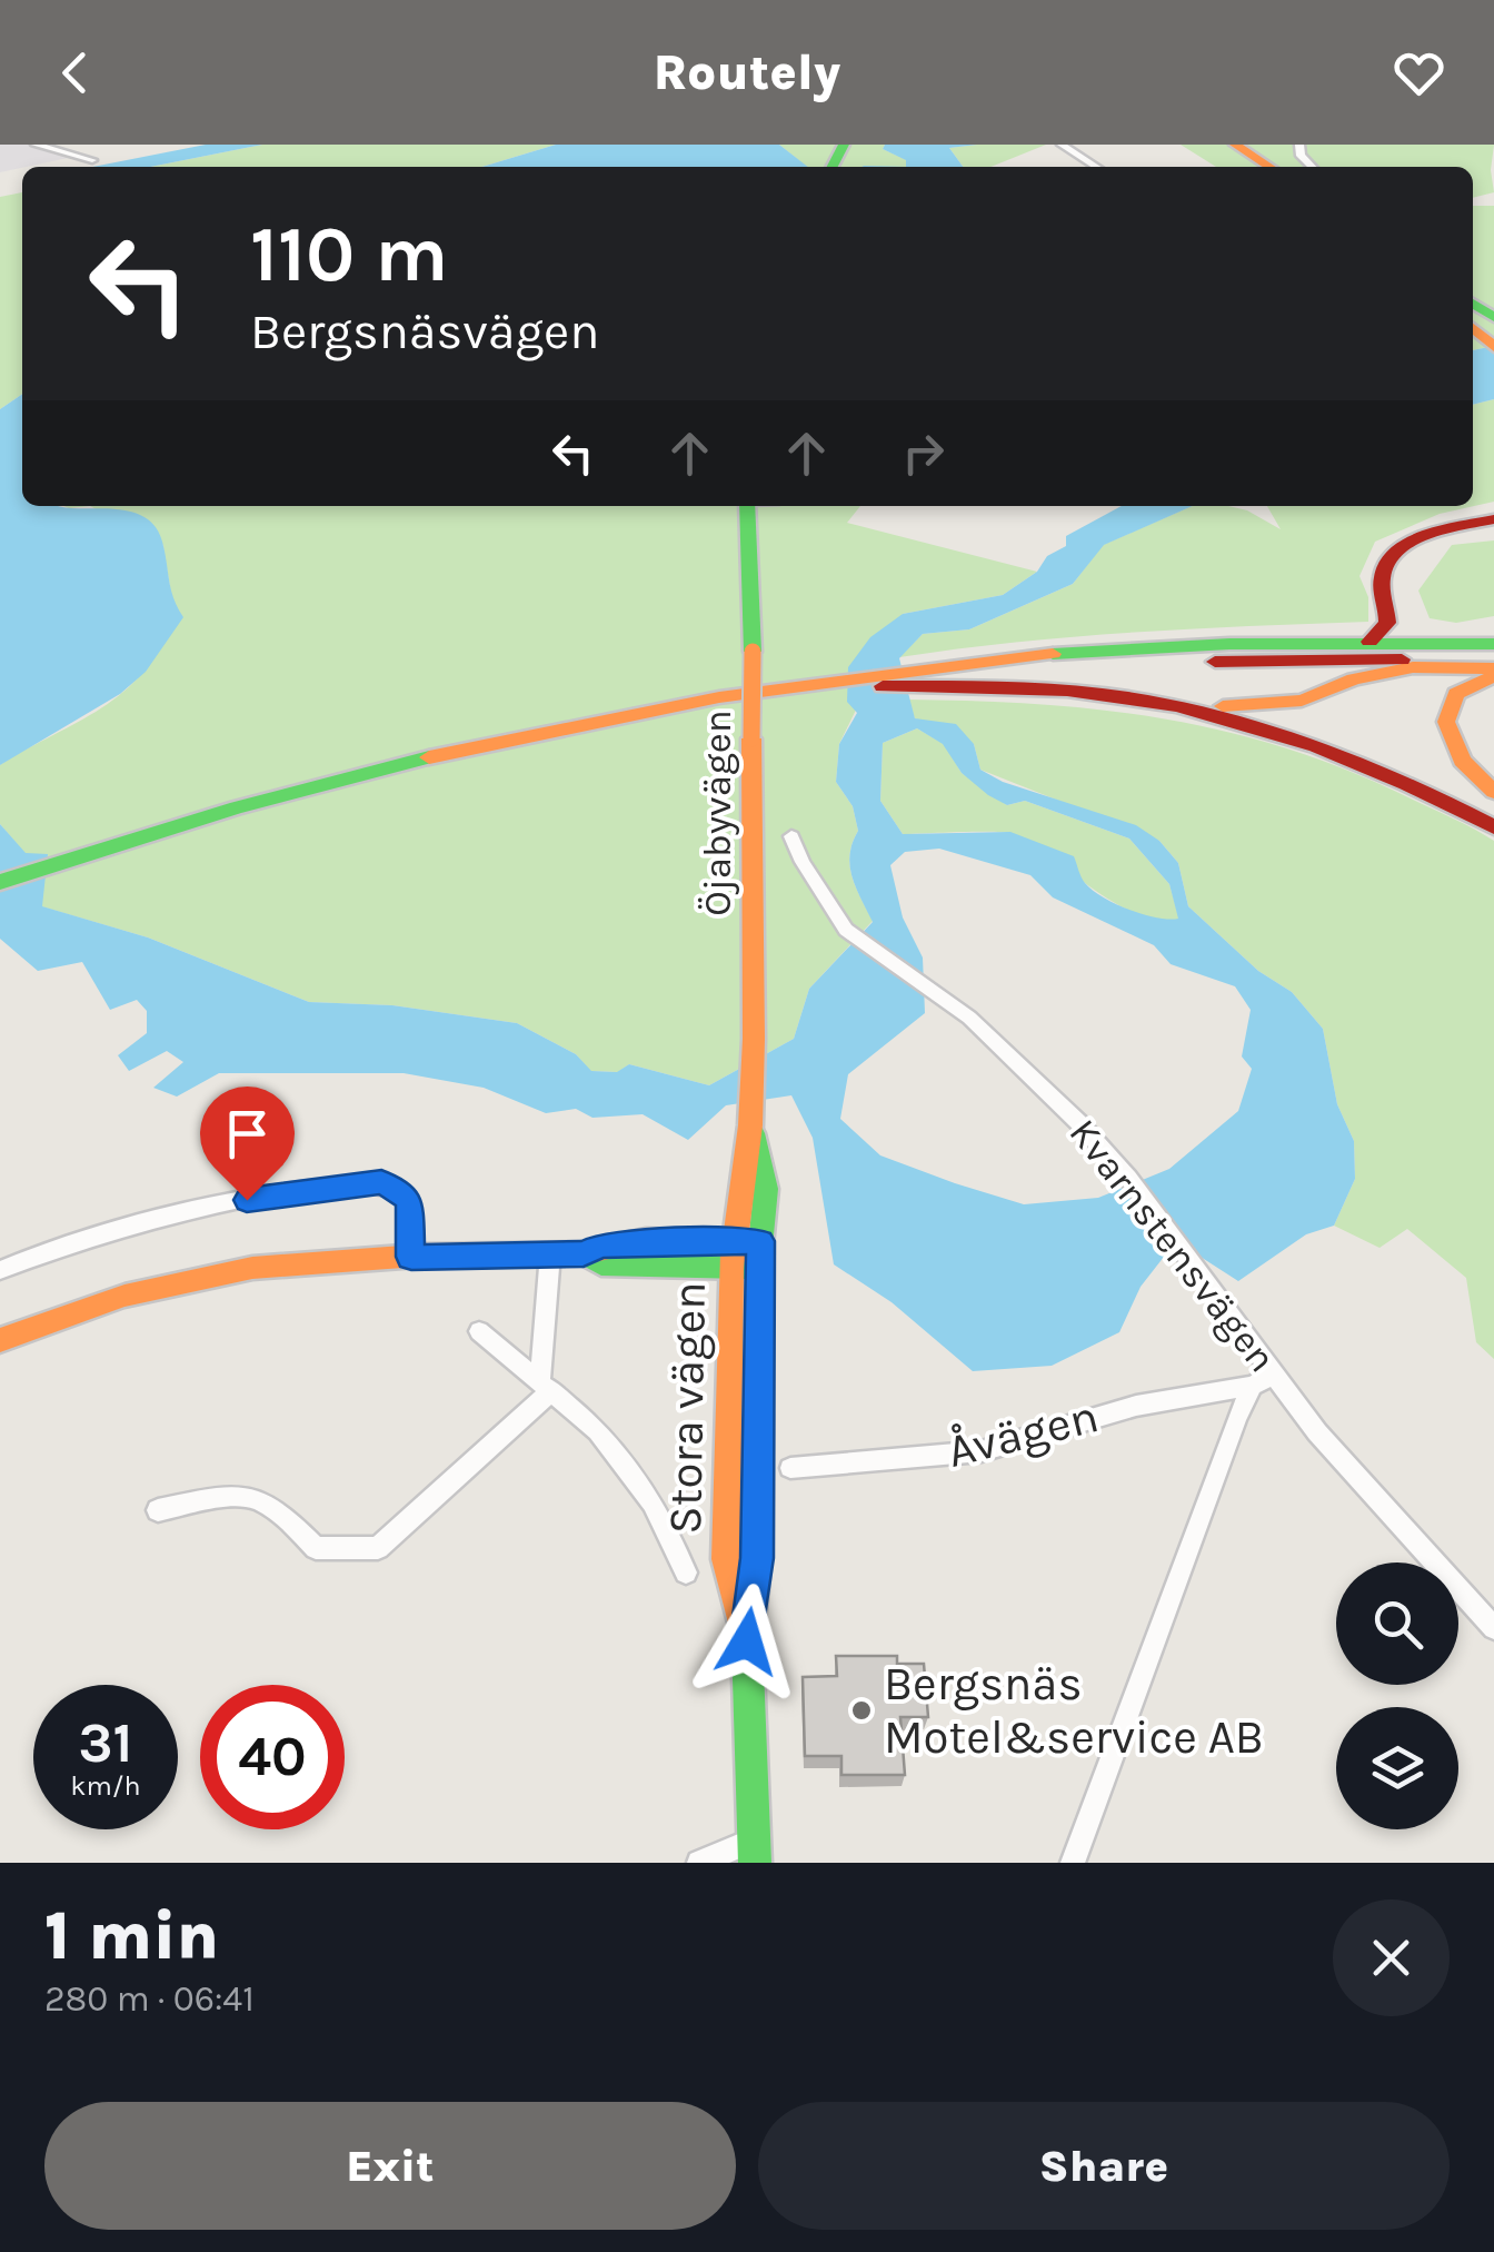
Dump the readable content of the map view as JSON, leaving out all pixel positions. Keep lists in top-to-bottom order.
{
  "streets": {
    "main road": ["Öjabyvägen", "Stora vägen"],
    "street": ["Kvarnstensvägen", "Åvägen"]
  },
  "crossings": [
    ["Öjabyvägen", "Stora vägen"],
    ["Kvarnstensvägen", "Åvägen"]
  ],
  "places": ["Bergsnäs Motel&service AB"],
  "page": {
    "header": "Routely",
    "turn": ["110 m", "Bergsnäsvägen"],
    "speed": "31 km/h",
    "limit": "40",
    "heading": ["1 min", "280 m · 06:41"],
    "buttons": ["Exit", "Share"]
  }
}
